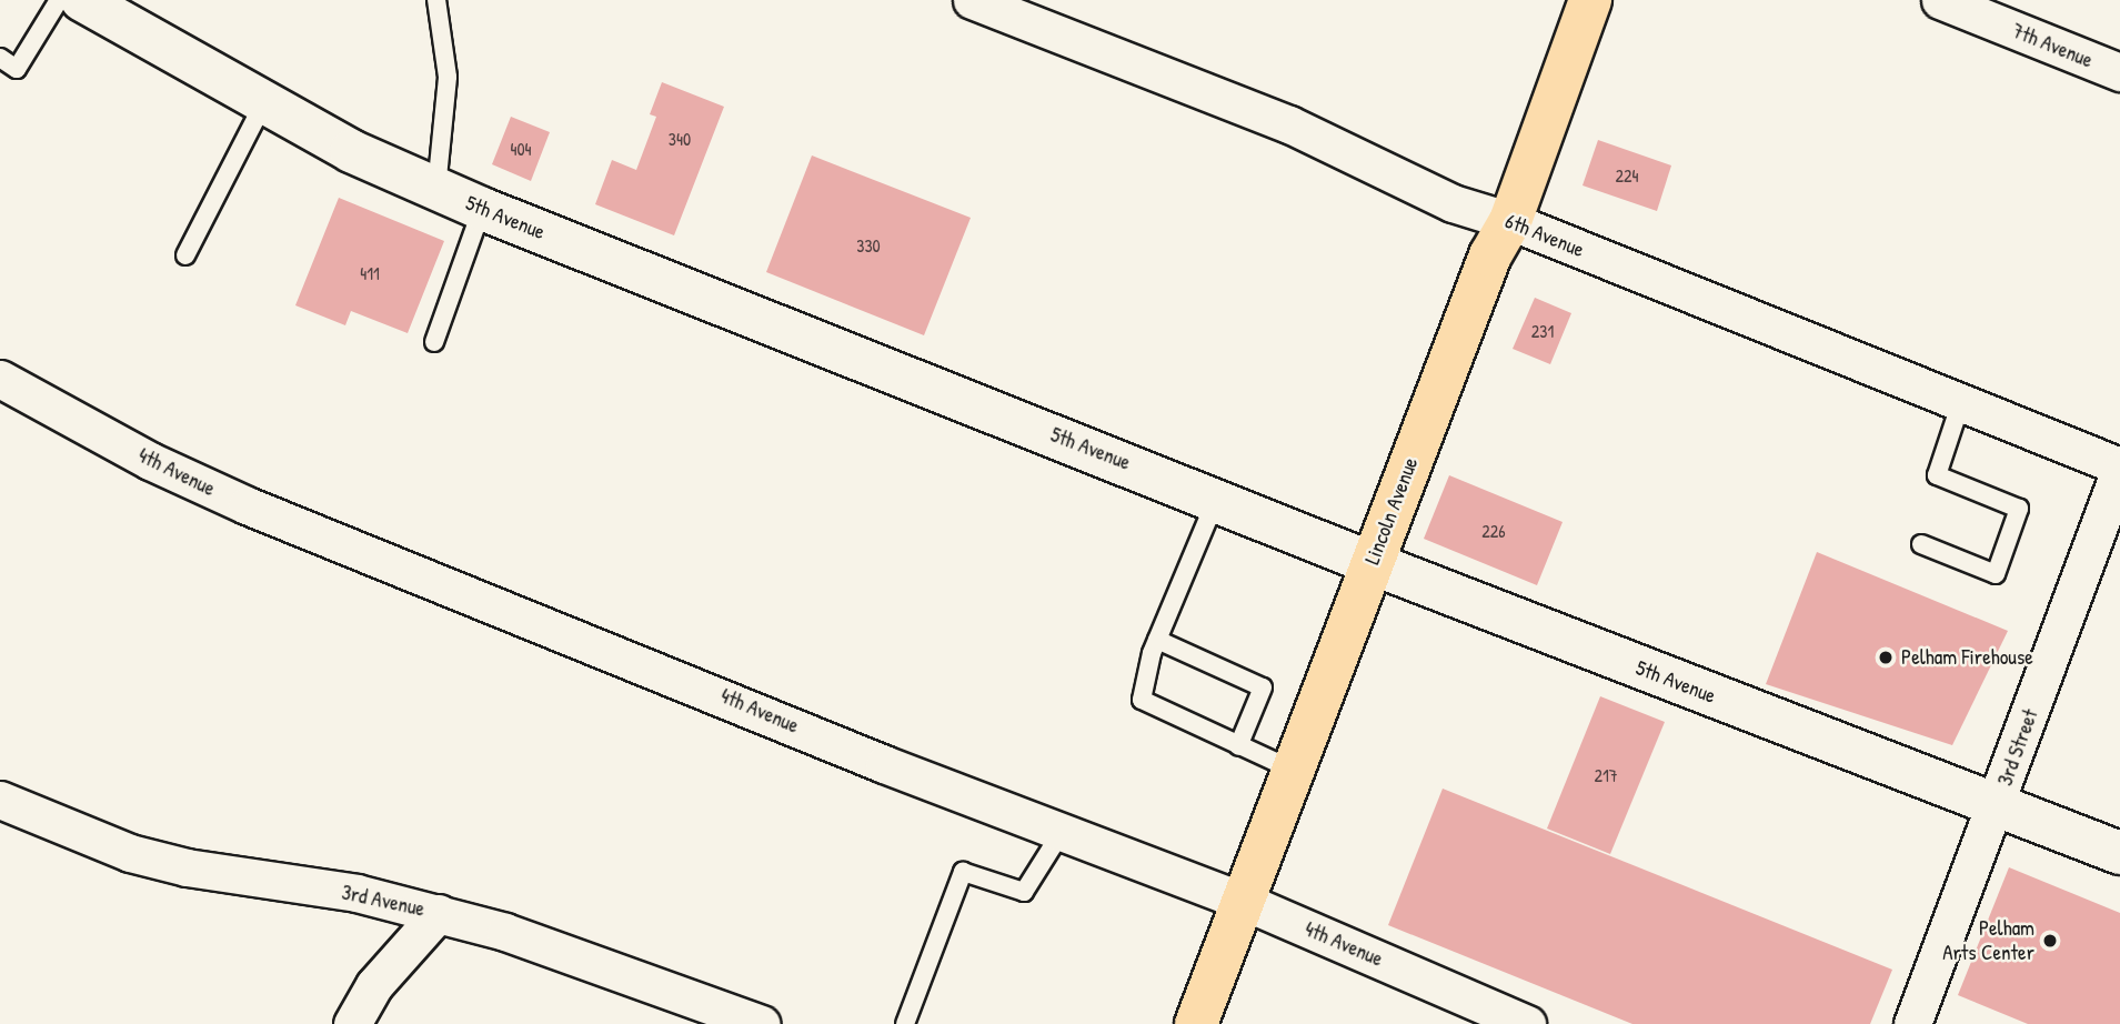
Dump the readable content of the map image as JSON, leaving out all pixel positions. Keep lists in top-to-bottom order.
{
  "streets": {
    "main road": ["Lincoln Avenue"],
    "street": [
      "7th Avenue",
      "5th Avenue",
      "6th Avenue",
      "4th Avenue",
      "3rd Street",
      "3rd Avenue"
    ]
  },
  "crossings": [
    ["5th Avenue", "Lincoln Avenue"],
    ["5th Avenue", "3rd Street"],
    ["6th Avenue", "Lincoln Avenue"],
    ["6th Avenue", "3rd Street"],
    ["4th Avenue", "Lincoln Avenue"]
  ],
  "places": ["Pelham Firehouse", "Pelham Arts Center"],
  "house_numbers": [
    "340",
    "404",
    "224",
    "330",
    "411",
    "231",
    "226",
    "217"
  ]
}
